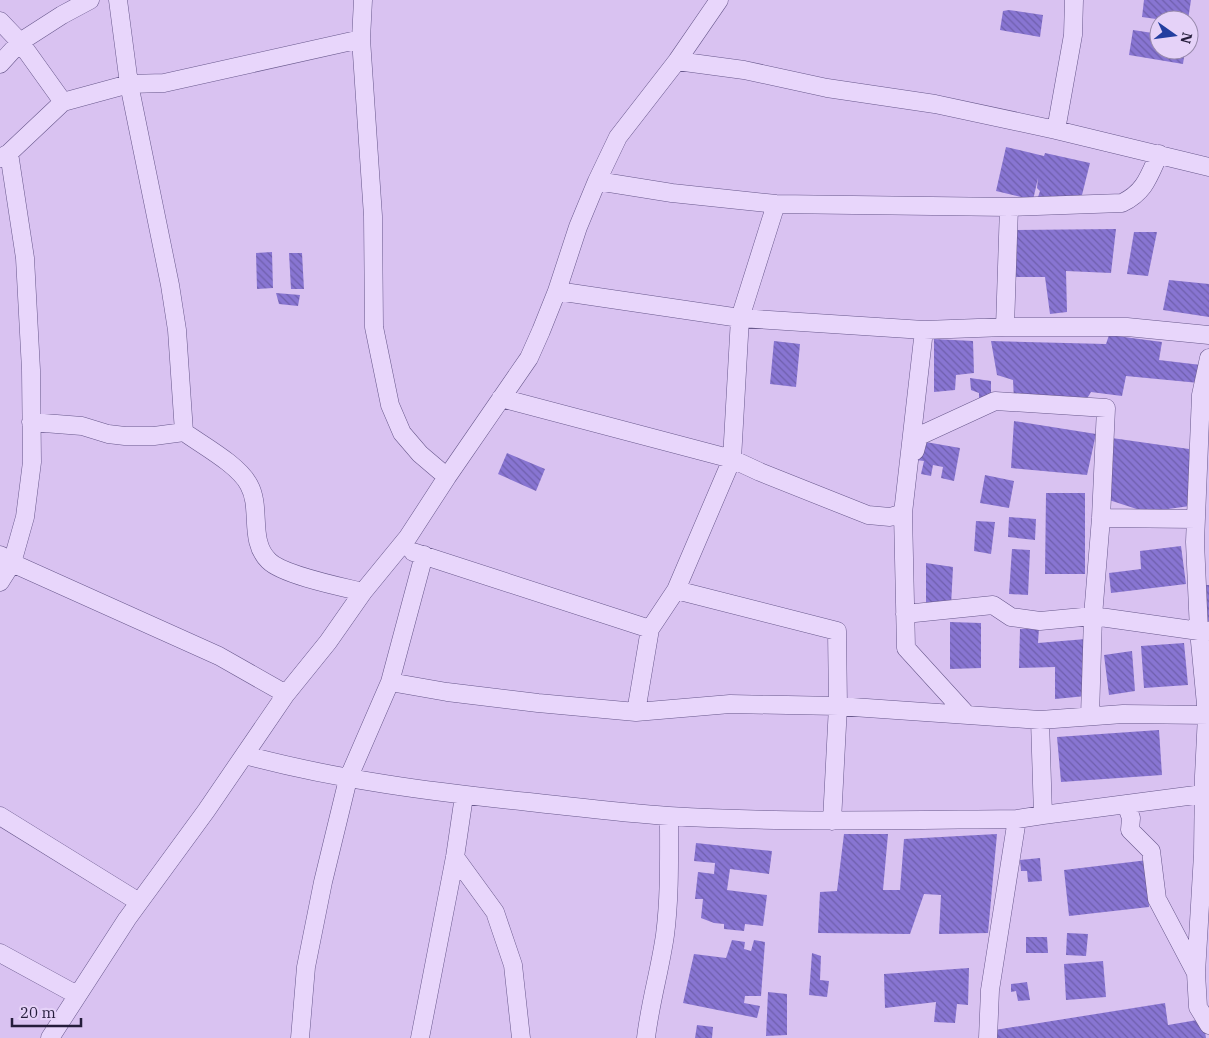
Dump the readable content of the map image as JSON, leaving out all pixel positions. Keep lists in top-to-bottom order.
{
  "scale_bar": "20 m",
  "north": "right"
}
